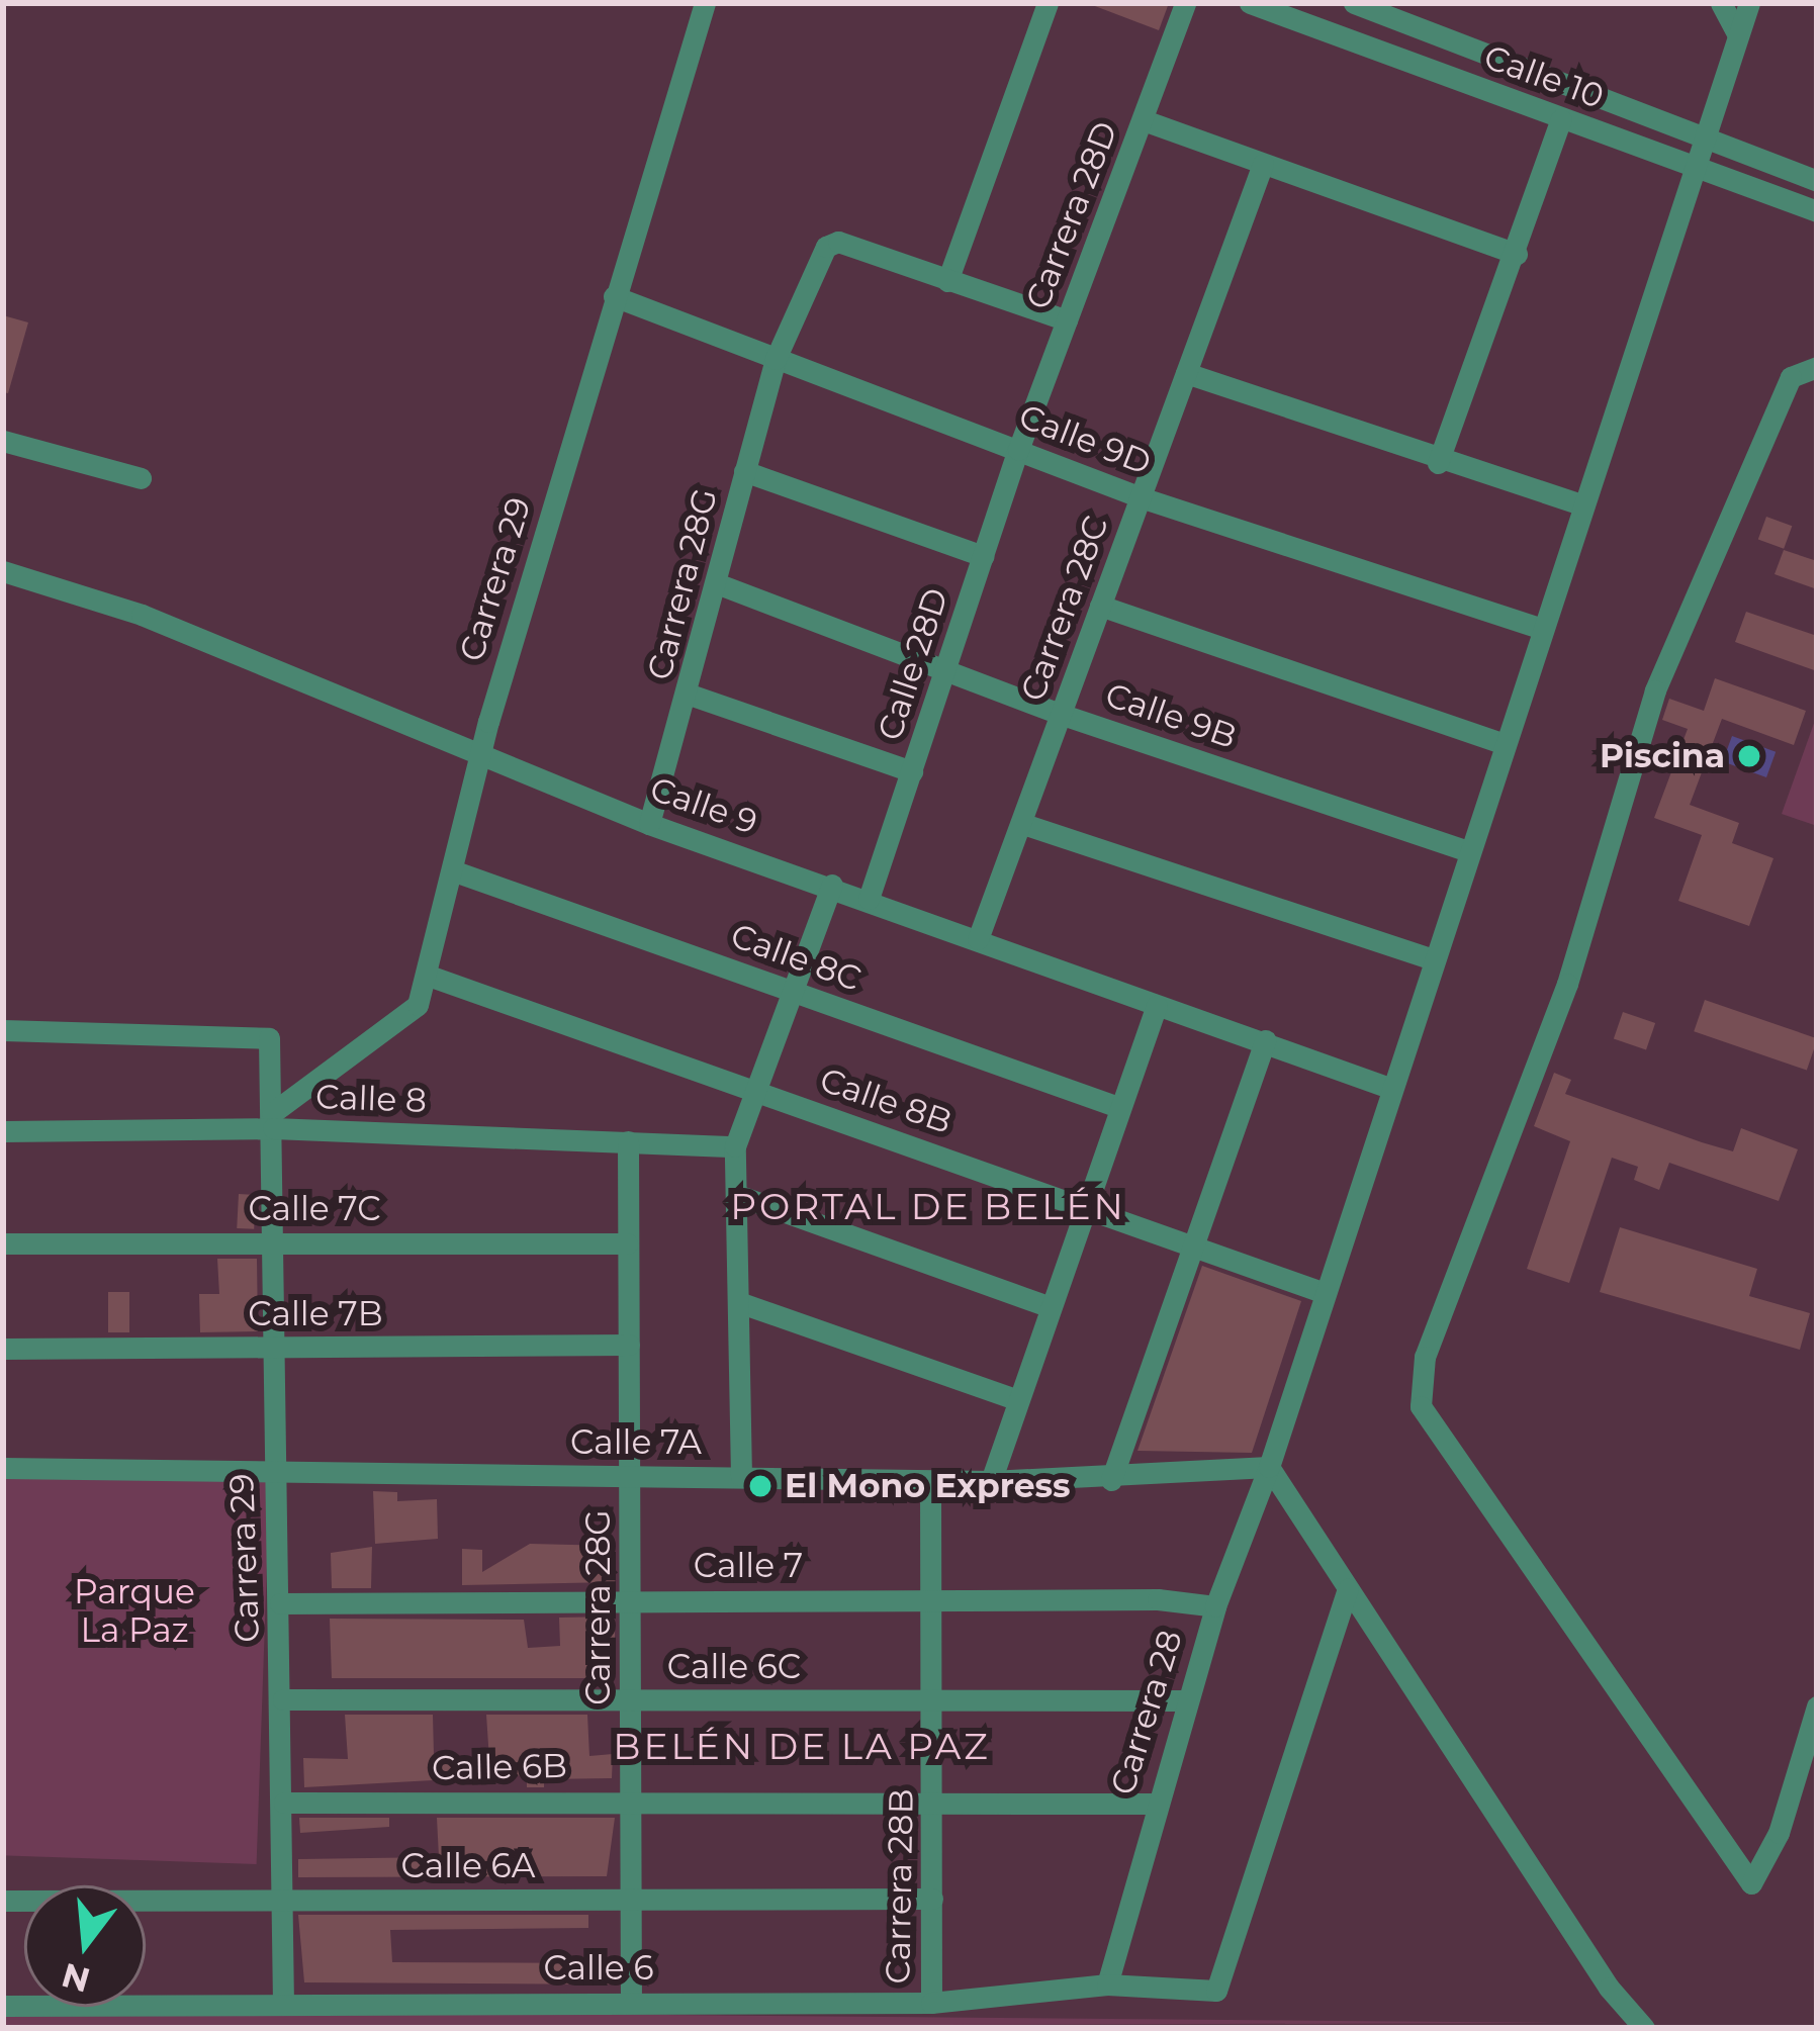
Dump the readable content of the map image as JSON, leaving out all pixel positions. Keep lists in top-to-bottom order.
{
  "streets": {
    "street": [
      "Calle 10",
      "Carrera 28D",
      "Calle 9D",
      "Carrera 29",
      "Carrera 28G",
      "Carrera 28C",
      "Calle 28D",
      "Calle 9B",
      "Calle 9",
      "Calle 8C",
      "Calle 8",
      "Calle 8B",
      "Calle 7C",
      "Calle 7B",
      "Calle 7A",
      "Calle 7",
      "Calle 6C",
      "Carrera 28",
      "Calle 6B",
      "Calle 6A",
      "Carrera 28B",
      "Calle 6"
    ]
  },
  "crossings": [
    ["Calle 10", "Carrera 28"],
    ["Carrera 28D", "Calle 9D"],
    ["Carrera 28D", "Calle 28D"],
    ["Calle 9D", "Carrera 29"],
    ["Calle 9D", "Carrera 28G"],
    ["Calle 9D", "Carrera 28C"],
    ["Calle 9D", "Calle 28D"],
    ["Calle 9D", "Carrera 28"],
    ["Carrera 29", "Calle 9"],
    ["Carrera 29", "Calle 8C"],
    ["Carrera 29", "Calle 8"],
    ["Carrera 29", "Calle 8B"],
    ["Carrera 29", "Calle 7C"],
    ["Carrera 29", "Calle 7B"],
    ["Carrera 29", "Calle 7A"],
    ["Carrera 29", "Calle 7"],
    ["Carrera 29", "Calle 6C"],
    ["Carrera 29", "Calle 6B"],
    ["Carrera 29", "Calle 6A"],
    ["Carrera 29", "Calle 6"],
    ["Carrera 28G", "Calle 9B"],
    ["Carrera 28G", "Calle 9"],
    ["Carrera 28G", "Calle 8"],
    ["Carrera 28G", "Calle 7C"],
    ["Carrera 28G", "Calle 7B"],
    ["Carrera 28G", "Calle 7A"],
    ["Carrera 28G", "Calle 7"],
    ["Carrera 28G", "Calle 6C"],
    ["Carrera 28G", "Calle 6B"],
    ["Carrera 28G", "Calle 6A"],
    ["Carrera 28G", "Calle 6"],
    ["Carrera 28C", "Calle 9B"],
    ["Carrera 28C", "Calle 9"],
    ["Calle 28D", "Calle 9B"],
    ["Calle 28D", "Calle 9"],
    ["Calle 9B", "Carrera 28"],
    ["Calle 9", "Carrera 28"],
    ["Calle 8B", "Carrera 28"],
    ["Calle 7A", "Carrera 28"],
    ["Calle 7A", "Carrera 28B"],
    ["Calle 7", "Carrera 28"],
    ["Calle 7", "Carrera 28B"],
    ["Calle 6C", "Carrera 28"],
    ["Calle 6C", "Carrera 28B"],
    ["Carrera 28", "Calle 6B"],
    ["Carrera 28", "Calle 6"],
    ["Calle 6B", "Carrera 28B"],
    ["Calle 6A", "Carrera 28B"],
    ["Carrera 28B", "Calle 6"]
  ],
  "districts": ["PORTAL DE BELÉN", "BELÉN DE LA PAZ"],
  "parks": ["Parque La Paz"],
  "places": ["Piscina", "El Mono Express"],
  "north": "bottom"
}
